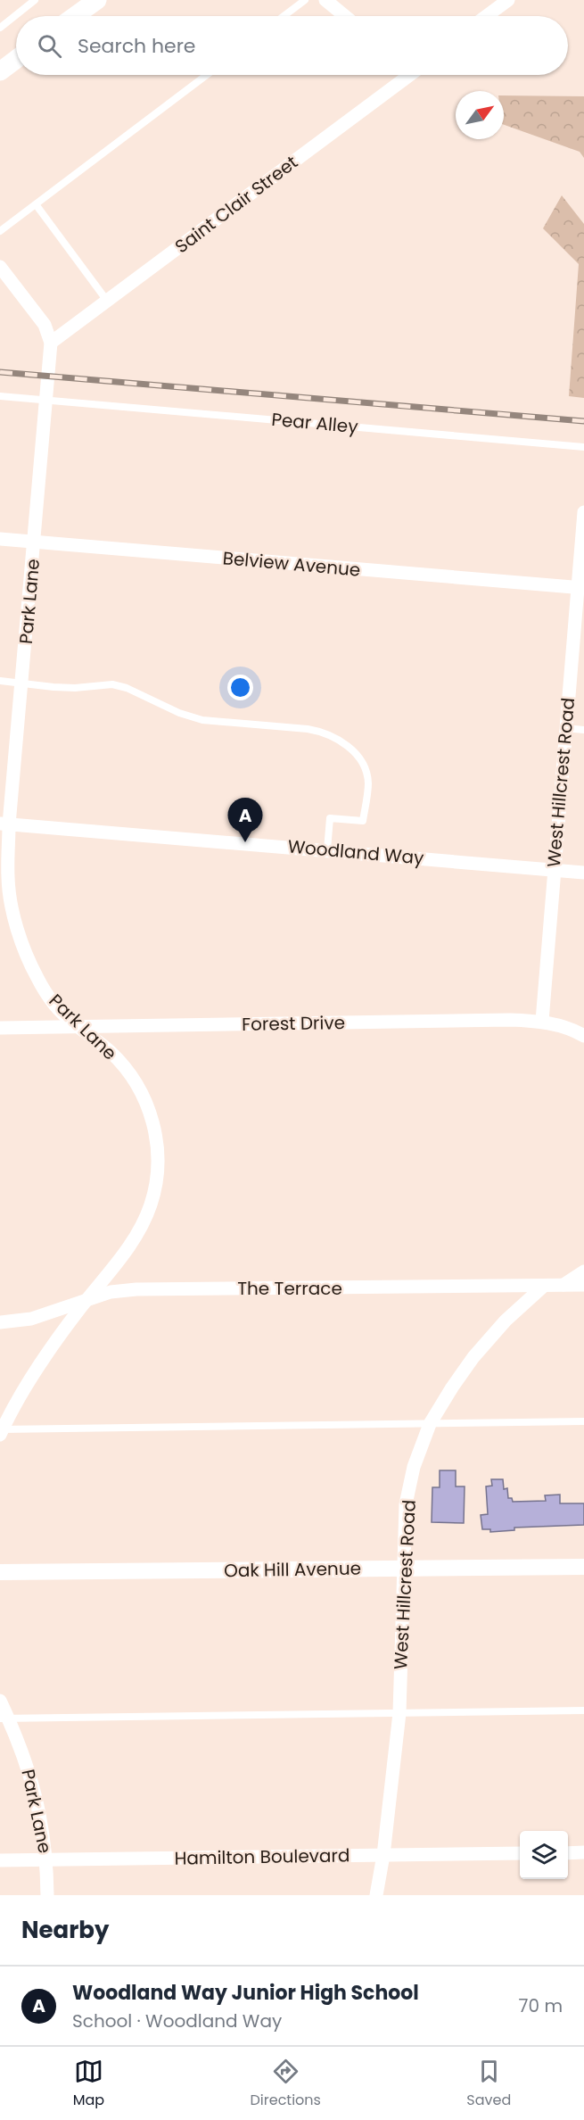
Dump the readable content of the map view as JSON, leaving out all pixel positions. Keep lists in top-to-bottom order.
{
  "streets": {
    "street": [
      "Saint Clair Street",
      "Belview Avenue",
      "Park Lane",
      "West Hillcrest Road",
      "Woodland Way",
      "Forest Drive",
      "The Terrace",
      "Oak Hill Avenue",
      "Hamilton Boulevard"
    ],
    "lane": ["Pear Alley"]
  },
  "crossings": [
    ["Saint Clair Street", "Park Lane"],
    ["Pear Alley", "Park Lane"],
    ["Belview Avenue", "Park Lane"],
    ["Belview Avenue", "West Hillcrest Road"],
    ["Park Lane", "Woodland Way"],
    ["Park Lane", "Forest Drive"],
    ["Park Lane", "The Terrace"],
    ["Park Lane", "Hamilton Boulevard"],
    ["West Hillcrest Road", "Woodland Way"],
    ["West Hillcrest Road", "Forest Drive"],
    ["West Hillcrest Road", "The Terrace"],
    ["West Hillcrest Road", "Oak Hill Avenue"],
    ["West Hillcrest Road", "Hamilton Boulevard"]
  ],
  "north": "top right",
  "page": {
    "search": "Search here",
    "pins": "A",
    "heading": "Nearby",
    "list": [
      {
        "mark": "A",
        "name": "Woodland Way Junior High School",
        "note": "School · Woodland Way",
        "value": "70 m"
      }
    ],
    "nav": ["Map", "Directions", "Saved"]
  }
}
